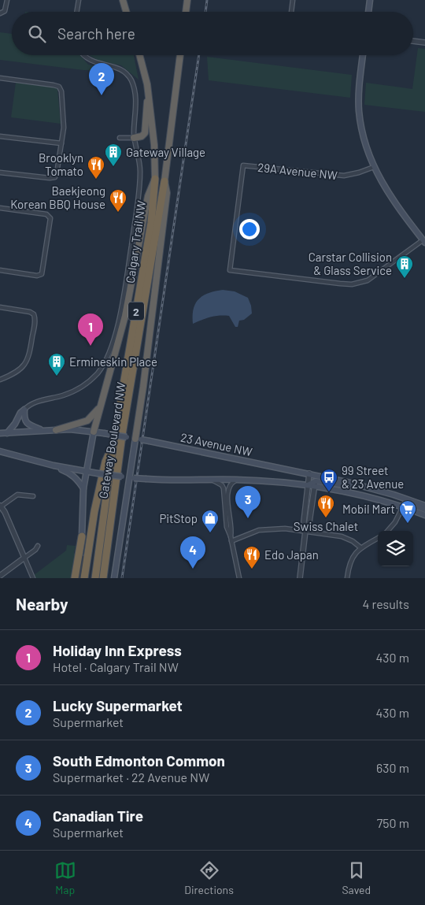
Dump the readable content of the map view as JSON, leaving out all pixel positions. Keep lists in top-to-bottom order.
{
  "streets": {
    "highway": ["Calgary Trail NW", "2", "Gateway Boulevard NW"],
    "main road": ["23 Avenue NW"],
    "street": ["29A Avenue NW"]
  },
  "places": {
    "building": ["Gateway Village", "Carstar Collision & Glass Service", "Ermineskin Place"],
    "restaurant": [
      "Brooklyn Tomato",
      "Baekjeong Korean BBQ House",
      "Swiss Chalet",
      "Edo Japan"
    ],
    "bus stop": ["99 Street & 23 Avenue"],
    "supermarket": ["Mobil Mart"],
    "shop": ["PitStop"]
  },
  "page": {
    "search": "Search here",
    "pins": [
      "2",
      "1",
      "3",
      "4"
    ],
    "heading": ["Nearby", "4 results"],
    "list": [
      {
        "mark": "1",
        "name": "Holiday Inn Express",
        "note": "Hotel · Calgary Trail NW",
        "value": "430 m"
      },
      {
        "mark": "2",
        "name": "Lucky Supermarket",
        "note": "Supermarket",
        "value": "430 m"
      },
      {
        "mark": "3",
        "name": "South Edmonton Common",
        "note": "Supermarket · 22 Avenue NW",
        "value": "630 m"
      },
      {
        "mark": "4",
        "name": "Canadian Tire",
        "note": "Supermarket",
        "value": "750 m"
      }
    ],
    "nav": ["Map", "Directions", "Saved"]
  }
}
